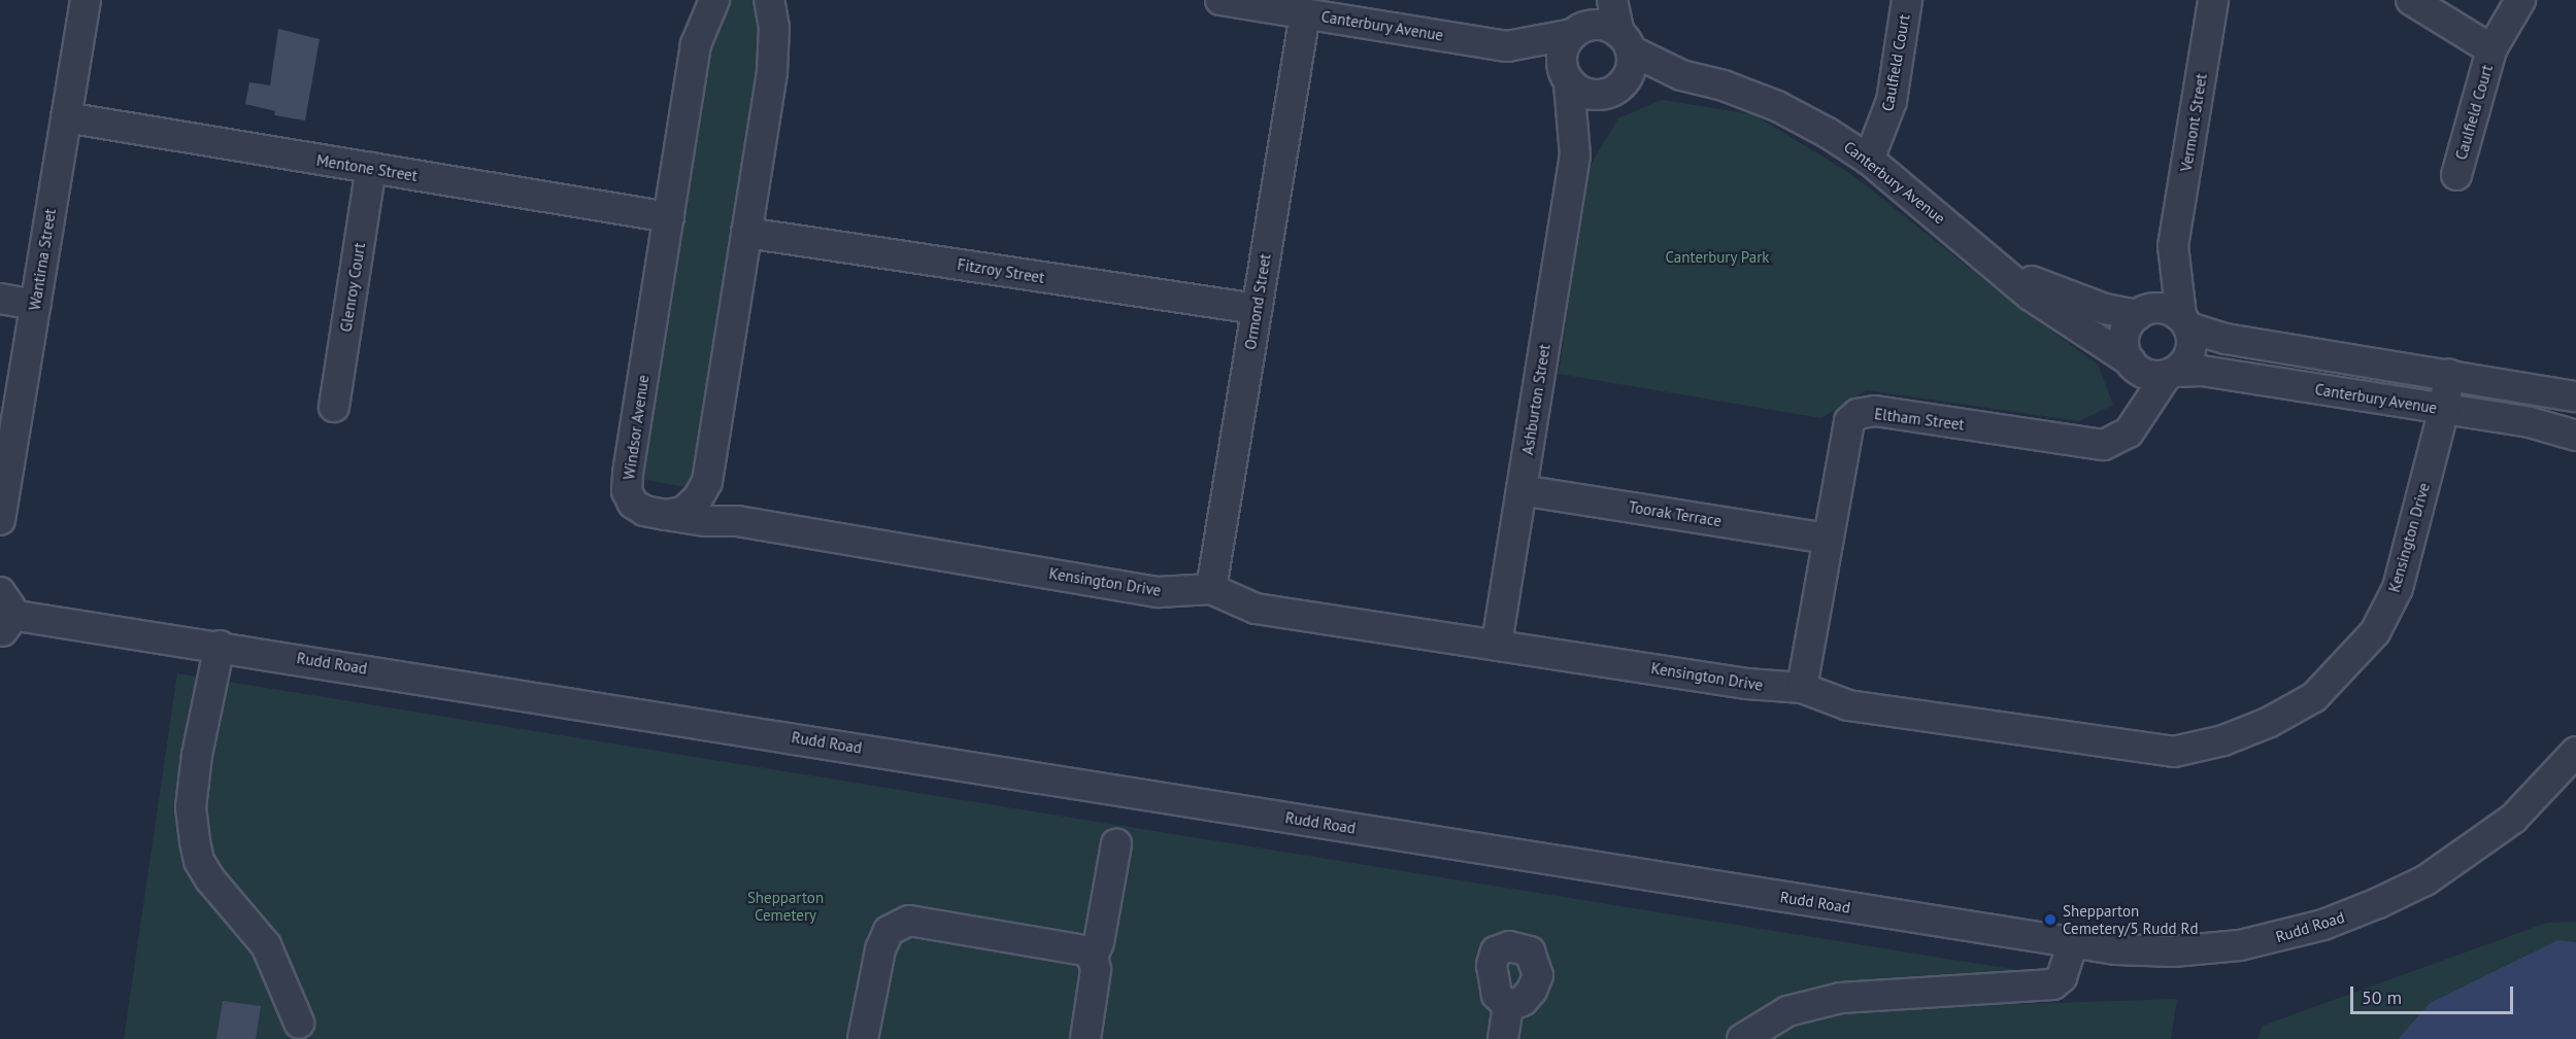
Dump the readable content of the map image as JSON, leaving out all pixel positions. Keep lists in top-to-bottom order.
{
  "streets": {
    "street": [
      "Canterbury Avenue",
      "Caulfield Court",
      "Vermont Street",
      "Mentone Street",
      "Wantirna Street",
      "Fitzroy Street",
      "Glenroy Court",
      "Ormond Street",
      "Ashburton Street",
      "Eltham Street",
      "Windsor Avenue",
      "Toorak Terrace",
      "Kensington Drive",
      "Rudd Road"
    ]
  },
  "crossings": [
    ["Canterbury Avenue", "Caulfield Court"],
    ["Canterbury Avenue", "Vermont Street"],
    ["Canterbury Avenue", "Ormond Street"],
    ["Canterbury Avenue", "Ashburton Street"],
    ["Canterbury Avenue", "Kensington Drive"],
    ["Mentone Street", "Wantirna Street"],
    ["Mentone Street", "Glenroy Court"],
    ["Mentone Street", "Windsor Avenue"],
    ["Fitzroy Street", "Ormond Street"],
    ["Ormond Street", "Kensington Drive"],
    ["Ashburton Street", "Toorak Terrace"],
    ["Ashburton Street", "Kensington Drive"],
    ["Eltham Street", "Toorak Terrace"],
    ["Eltham Street", "Kensington Drive"],
    ["Windsor Avenue", "Kensington Drive"]
  ],
  "parks": ["Canterbury Park", "Shepparton Cemetery"],
  "places": ["Shepparton Cemetery/5 Rudd Rd"],
  "scale_bar": "50 m"
}
